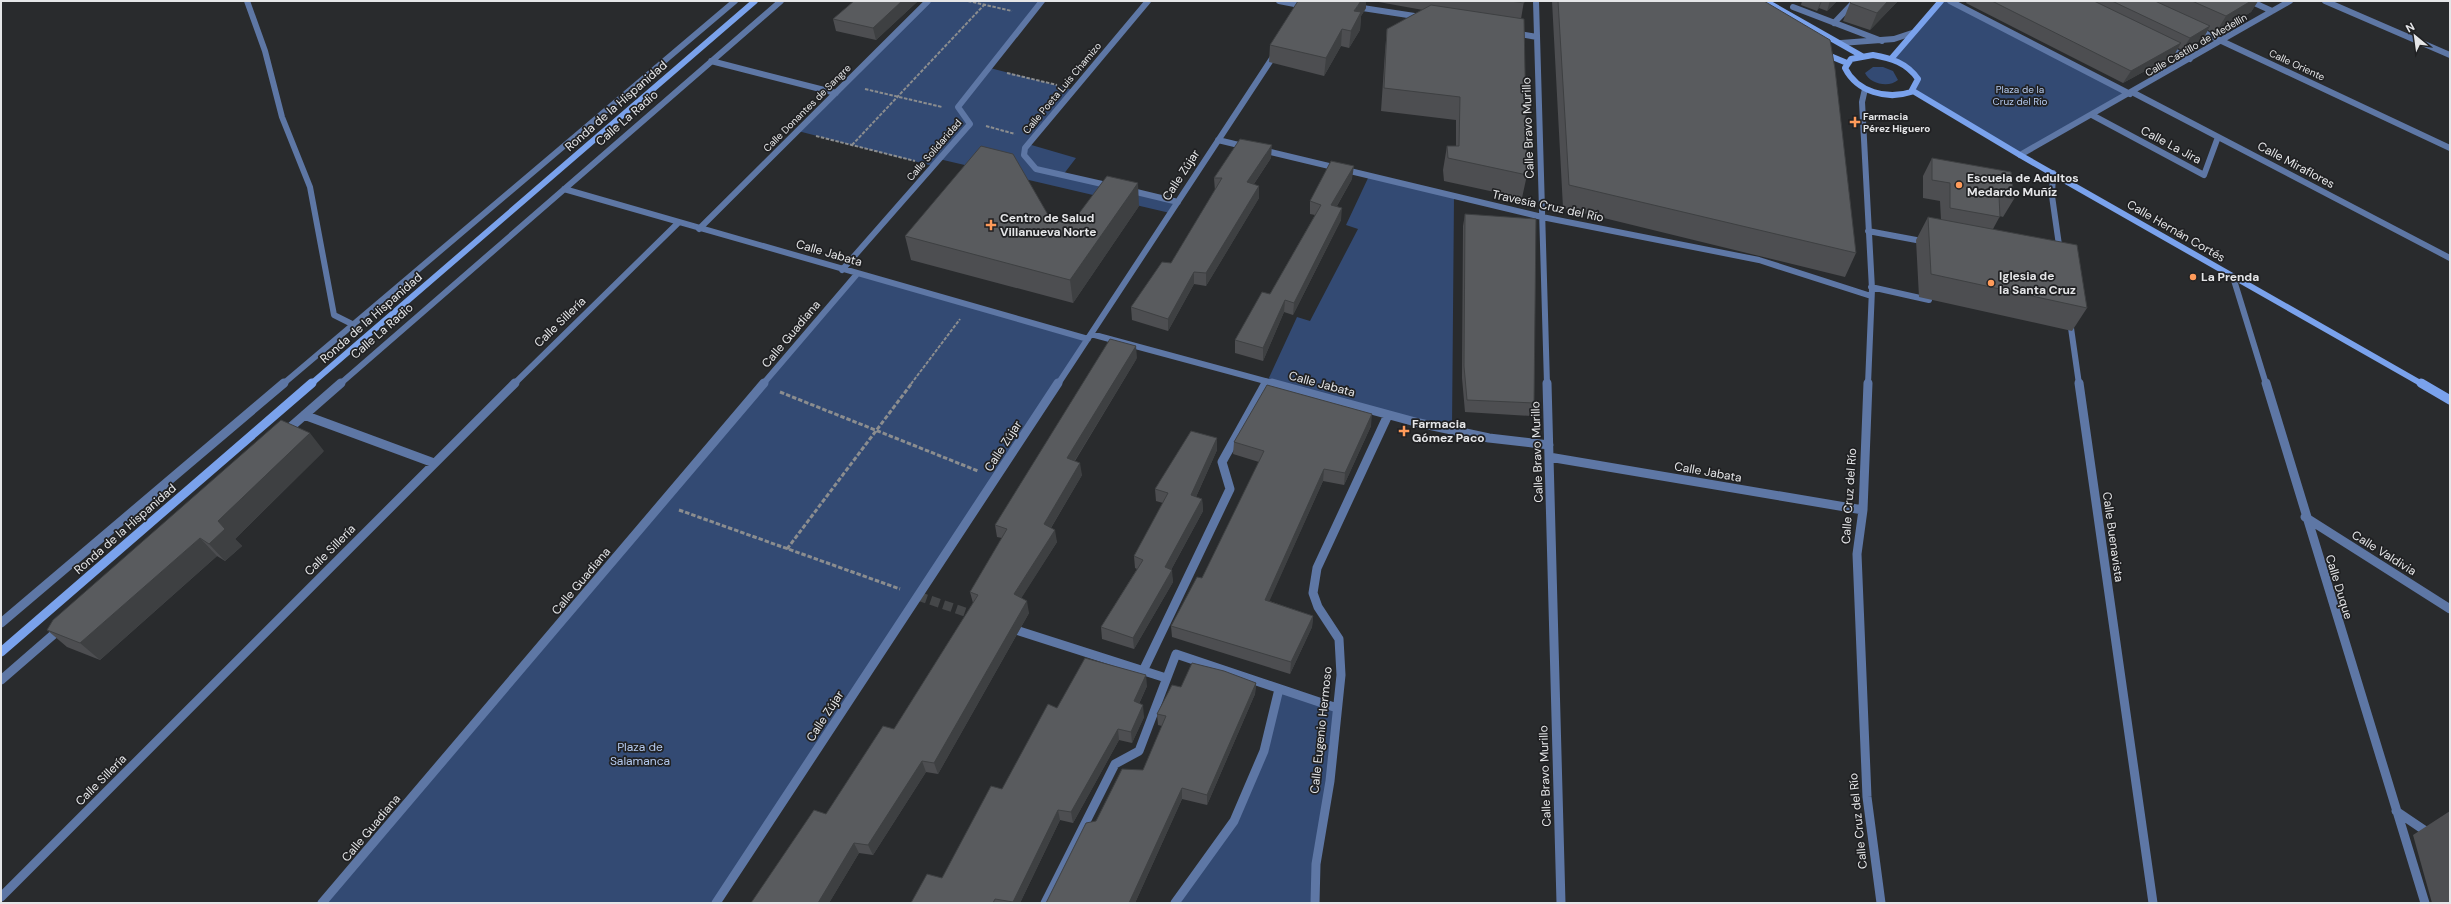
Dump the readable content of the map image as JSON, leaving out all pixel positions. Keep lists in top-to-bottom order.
{
  "streets": {
    "street": [
      "Calle Castillo de Medellín",
      "Calle Oriente",
      "Calle Poeta Luis Chamizo",
      "Ronda de la Hispanidad",
      "Calle Donantes de Sangre",
      "Calle La Radio",
      "Calle Bravo Murillo",
      "Calle La Jira",
      "Calle Solidaridad",
      "Calle Miraflores",
      "Calle Zújar",
      "Travesía Cruz del Río",
      "Calle Hernán Cortés",
      "Calle Jabata",
      "Calle Sillería",
      "Calle Guadiana",
      "Calle Cruz del Río",
      "Calle Buenavista",
      "Calle Valdivia",
      "Calle Duque",
      "Calle Eugenio Hermoso"
    ]
  },
  "crossings": [
    ["Calle Castillo de Medellín", "Calle Oriente"],
    ["Calle Castillo de Medellín", "Calle Miraflores"],
    ["Calle Donantes de Sangre", "Calle Jabata"],
    ["Calle La Radio", "Calle Jabata"],
    ["Calle Bravo Murillo", "Travesía Cruz del Río"],
    ["Calle Bravo Murillo", "Calle Jabata"],
    ["Calle La Jira", "Calle Miraflores"],
    ["Calle Solidaridad", "Calle Jabata"],
    ["Calle Zújar", "Travesía Cruz del Río"],
    ["Calle Zújar", "Calle Jabata"],
    ["Travesía Cruz del Río", "Calle Cruz del Río"],
    ["Calle Hernán Cortés", "Calle Duque"],
    ["Calle Jabata", "Calle Sillería"],
    ["Calle Jabata", "Calle Guadiana"],
    ["Calle Jabata", "Calle Cruz del Río"],
    ["Calle Jabata", "Calle Eugenio Hermoso"],
    ["Calle Valdivia", "Calle Duque"]
  ],
  "parks": ["Plaza de la Cruz del Río", "Plaza de Salamanca"],
  "places": {
    "health": ["Farmacia Pérez Higuero", "Centro de Salud Villanueva Norte", "Farmacia Gómez Paco"],
    "other": ["Escuela de Adultos Medardo Muñíz", "La Prenda", "Iglesia de la Santa Cruz"]
  },
  "north": "top left"
}
